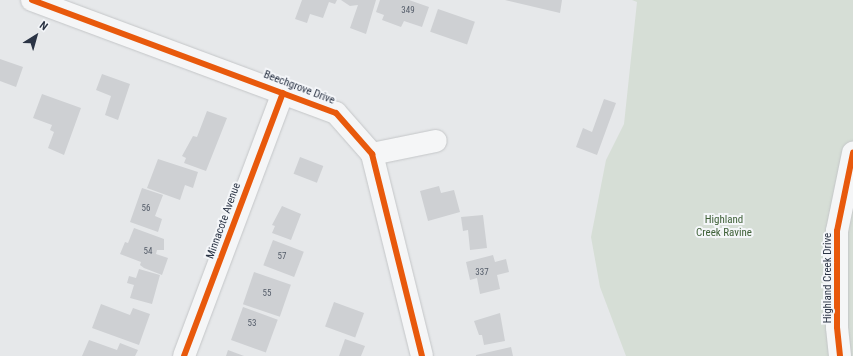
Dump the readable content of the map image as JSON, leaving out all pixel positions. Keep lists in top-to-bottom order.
{
  "streets": {
    "street": ["Beechgrove Drive", "Minnacote Avenue", "Highland Creek Drive"]
  },
  "crossings": [
    ["Beechgrove Drive", "Minnacote Avenue"]
  ],
  "parks": ["Highland Creek Ravine"],
  "house_numbers": [
    "349",
    "56",
    "54",
    "57",
    "337",
    "55",
    "53"
  ],
  "north": "top right"
}
